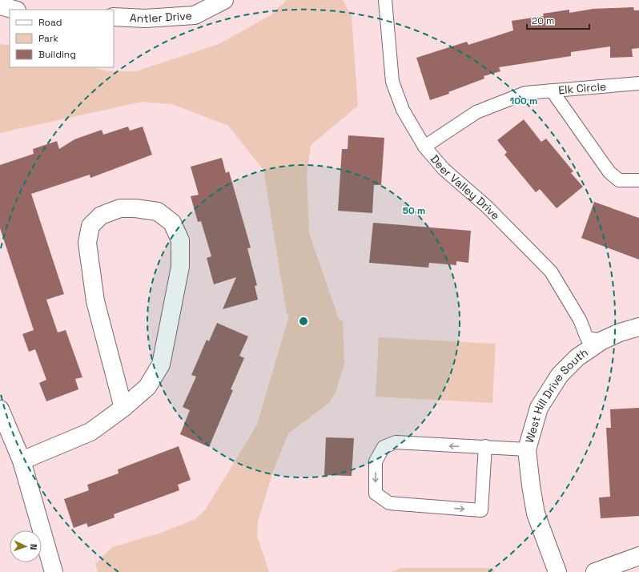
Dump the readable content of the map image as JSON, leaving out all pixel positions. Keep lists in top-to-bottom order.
{
  "streets": {
    "street": ["Antler Drive", "West Hill Drive South"],
    "lane": ["Elk Circle", "Deer Valley Drive"]
  },
  "crossings": [
    ["Elk Circle", "Deer Valley Drive"],
    ["Deer Valley Drive", "West Hill Drive South"]
  ],
  "legend": ["Road", "Park", "Building"],
  "scale_bar": "20 m",
  "north": "right",
  "rings": ["100 m", "50 m"]
}
